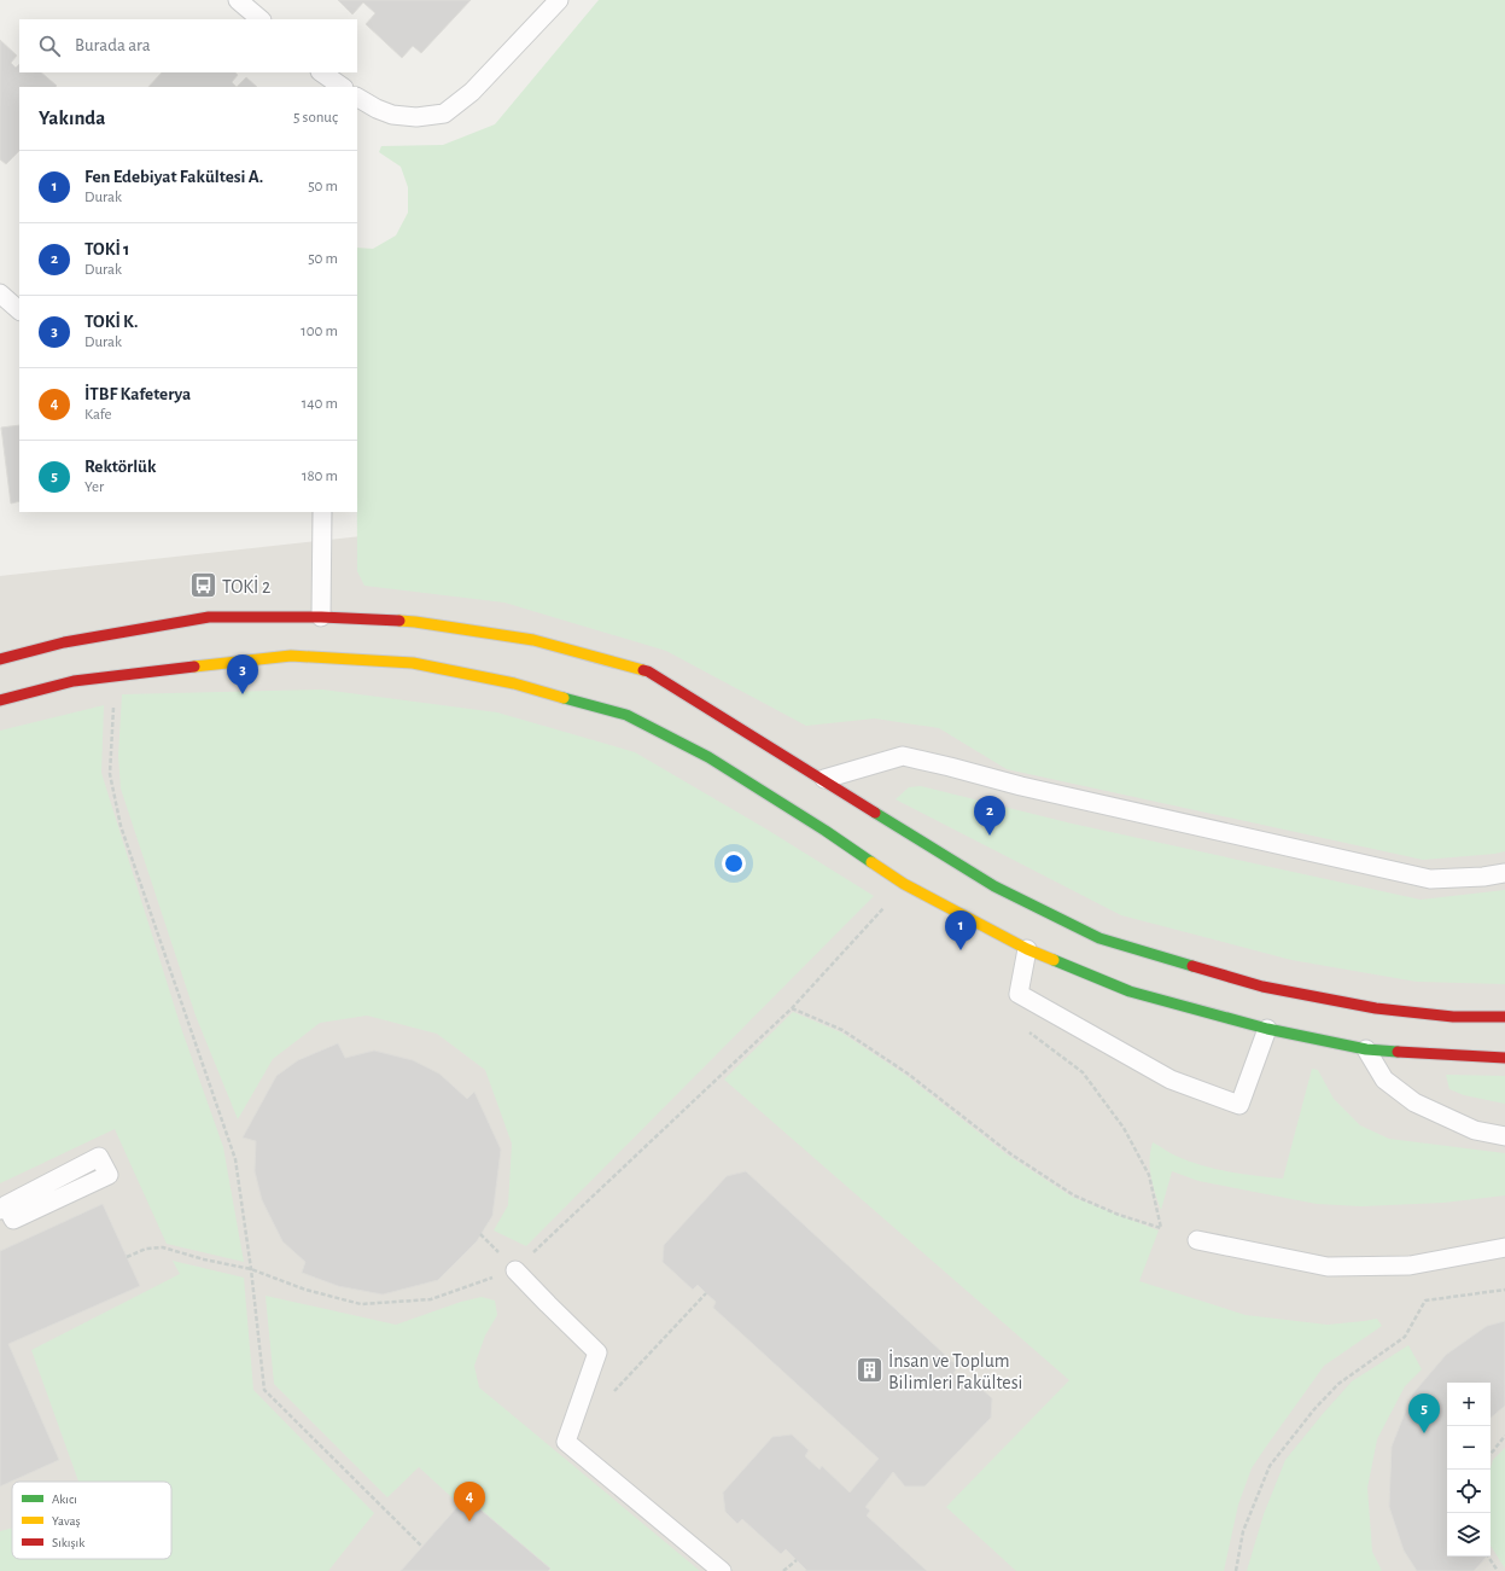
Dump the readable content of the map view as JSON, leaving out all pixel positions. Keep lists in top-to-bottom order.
{
  "places": {
    "bus stop": ["TOKİ 2"],
    "building": ["İnsan ve Toplum Bilimleri Fakültesi"]
  },
  "legend": ["Akıcı", "Yavaş", "Sıkışık"],
  "page": {
    "search": "Burada ara",
    "heading": ["Yakında", "5 sonuç"],
    "list": [
      {
        "mark": "1",
        "name": "Fen Edebiyat Fakültesi A.",
        "note": "Durak",
        "value": "50 m"
      },
      {
        "mark": "2",
        "name": "TOKİ 1",
        "note": "Durak",
        "value": "50 m"
      },
      {
        "mark": "3",
        "name": "TOKİ K.",
        "note": "Durak",
        "value": "100 m"
      },
      {
        "mark": "4",
        "name": "İTBF Kafeterya",
        "note": "Kafe",
        "value": "140 m"
      },
      {
        "mark": "5",
        "name": "Rektörlük",
        "note": "Yer",
        "value": "180 m"
      }
    ],
    "pins": [
      "3",
      "2",
      "1",
      "5",
      "4"
    ],
    "map_buttons": ["+", "−"]
  }
}
